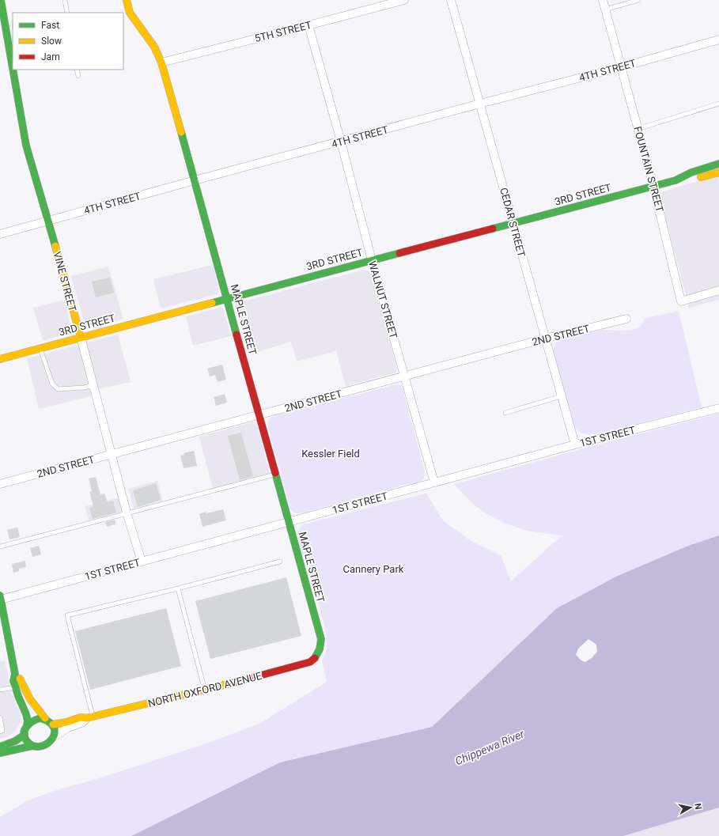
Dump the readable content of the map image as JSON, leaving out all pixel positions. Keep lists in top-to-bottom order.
{
  "streets": {
    "street": [
      "5TH STREET",
      "4TH STREET",
      "FOUNTAIN STREET",
      "3RD STREET",
      "CEDAR STREET",
      "VINE STREET",
      "WALNUT STREET",
      "MAPLE STREET",
      "2ND STREET",
      "1ST STREET",
      "NORTH OXFORD AVENUE"
    ]
  },
  "crossings": [
    ["5TH STREET", "WALNUT STREET"],
    ["5TH STREET", "MAPLE STREET"],
    ["4TH STREET", "FOUNTAIN STREET"],
    ["4TH STREET", "CEDAR STREET"],
    ["4TH STREET", "VINE STREET"],
    ["4TH STREET", "WALNUT STREET"],
    ["4TH STREET", "MAPLE STREET"],
    ["FOUNTAIN STREET", "3RD STREET"],
    ["3RD STREET", "CEDAR STREET"],
    ["3RD STREET", "VINE STREET"],
    ["3RD STREET", "WALNUT STREET"],
    ["3RD STREET", "MAPLE STREET"],
    ["CEDAR STREET", "2ND STREET"],
    ["CEDAR STREET", "1ST STREET"],
    ["VINE STREET", "2ND STREET"],
    ["VINE STREET", "1ST STREET"],
    ["WALNUT STREET", "2ND STREET"],
    ["WALNUT STREET", "1ST STREET"],
    ["MAPLE STREET", "2ND STREET"],
    ["MAPLE STREET", "1ST STREET"],
    ["MAPLE STREET", "NORTH OXFORD AVENUE"]
  ],
  "water": ["Chippewa River"],
  "parks": ["Kessler Field", "Cannery Park"],
  "legend": ["Fast", "Slow", "Jam"],
  "north": "right"
}
